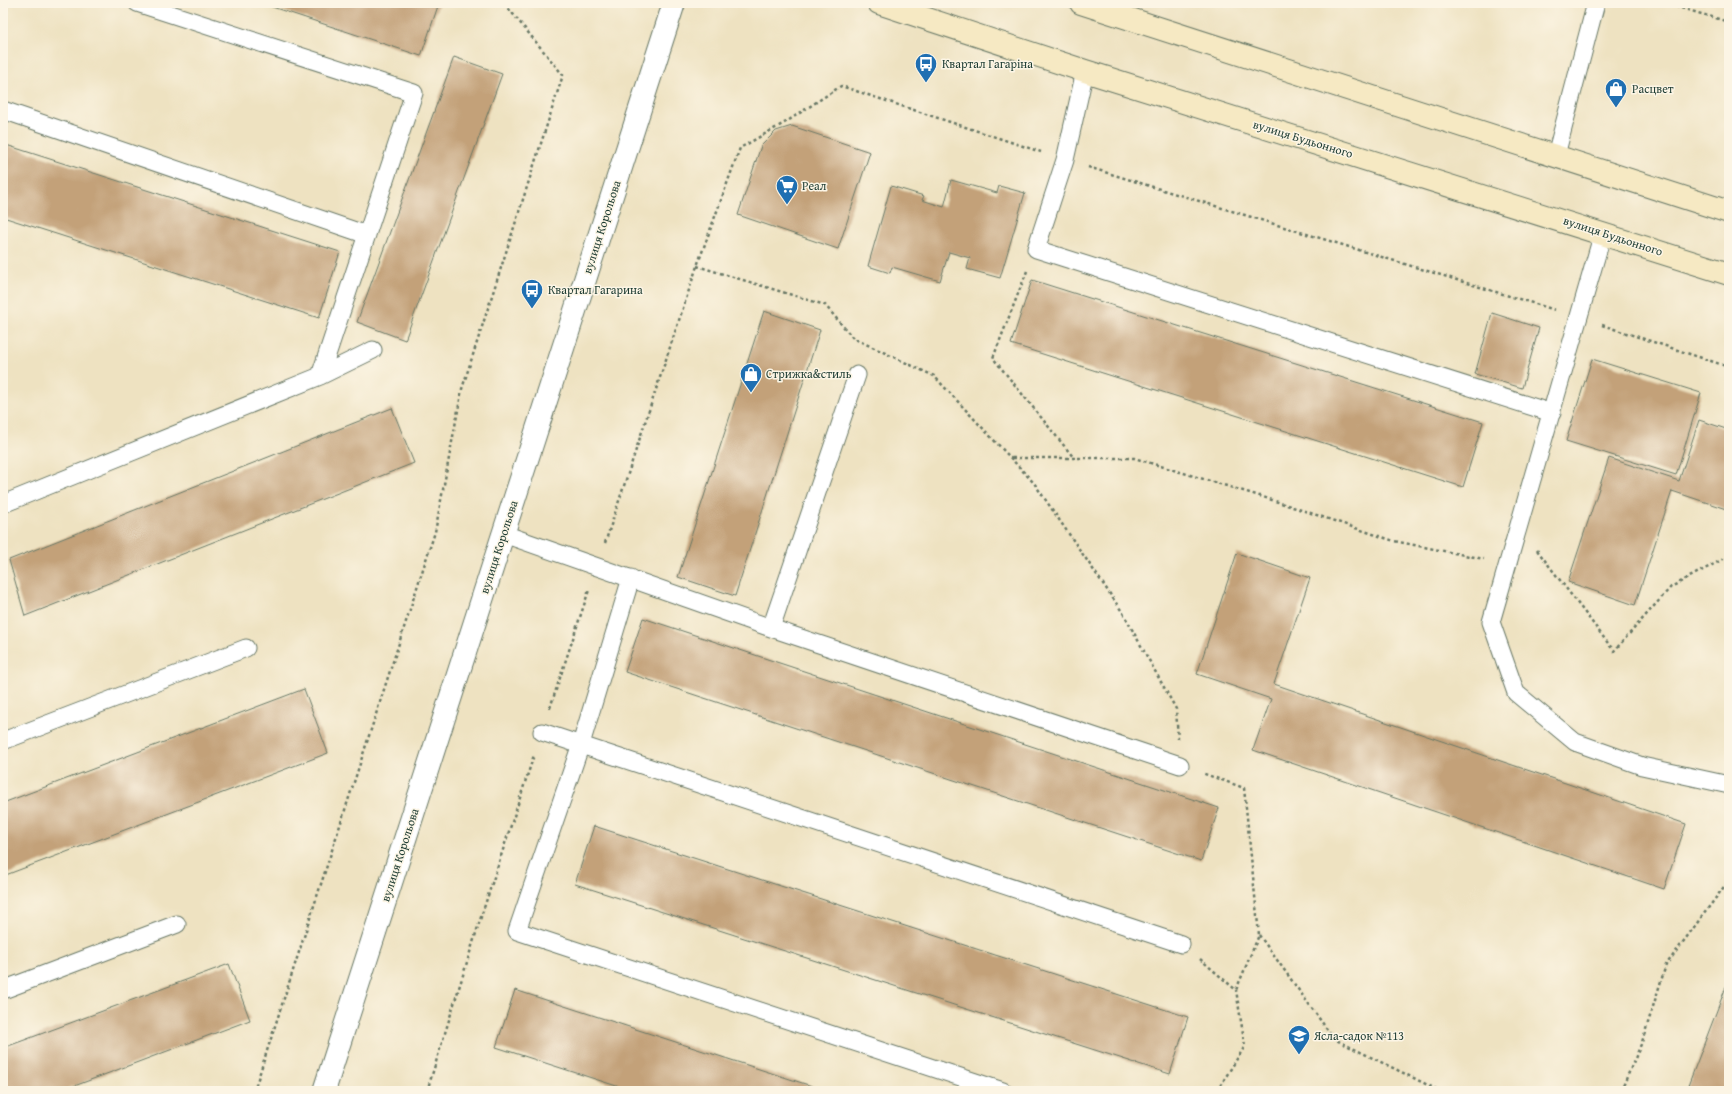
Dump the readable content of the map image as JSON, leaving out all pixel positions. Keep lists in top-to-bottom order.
{
  "streets": {
    "main road": ["вулиця Будьонного"],
    "street": ["вулиця Корольова"]
  },
  "places": {
    "bus stop": ["Квартал Гагаріна", "Квартал Гагарина"],
    "shop": ["Расцвет", "Стрижка&стиль"],
    "supermarket": ["Реал"],
    "school or university": ["Ясла-садок №113"]
  }
}
